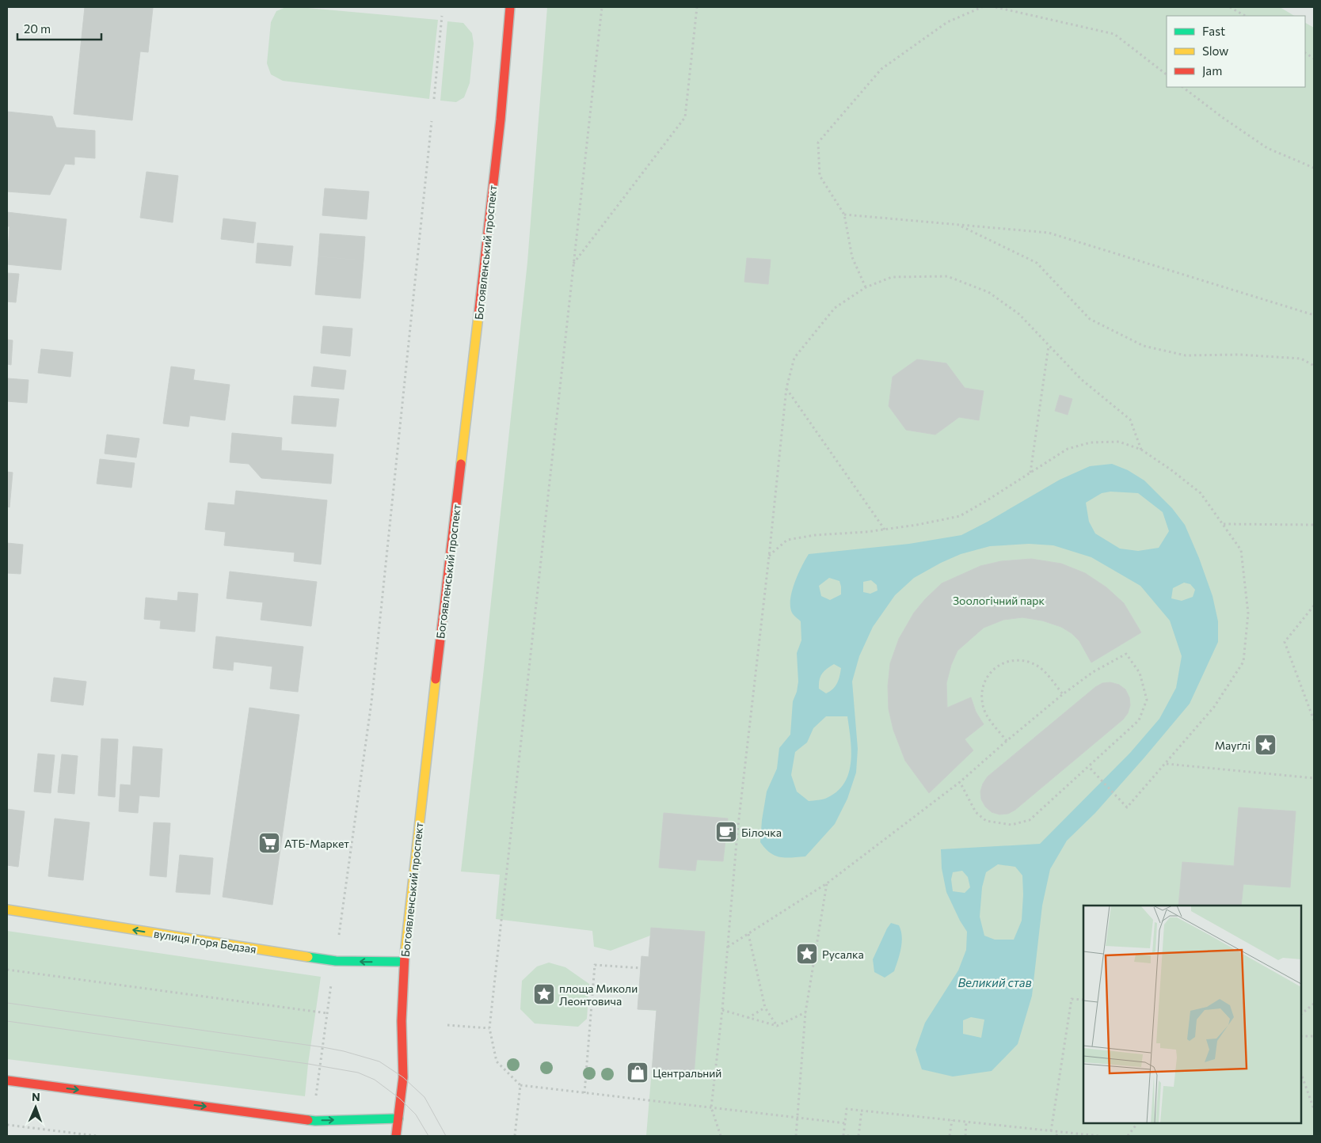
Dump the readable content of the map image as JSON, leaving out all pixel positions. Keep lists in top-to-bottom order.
{
  "streets": {
    "main road": ["Богоявленський проспект", "вулиця Ігоря Бедзая"]
  },
  "crossings": [
    ["Богоявленський проспект", "вулиця Ігоря Бедзая"]
  ],
  "one_way": ["вулиця Ігоря Бедзая"],
  "water": ["Великий став"],
  "parks": ["Зоологічний парк"],
  "places": {
    "place": ["Мауґлі", "Русалка", "площа Миколи Леонтовича"],
    "cafe": ["Білочка"],
    "supermarket": ["АТБ-Маркет"],
    "shop": ["Центральний"]
  },
  "legend": ["Fast", "Slow", "Jam"],
  "scale_bar": "20 m",
  "north": "top"
}
